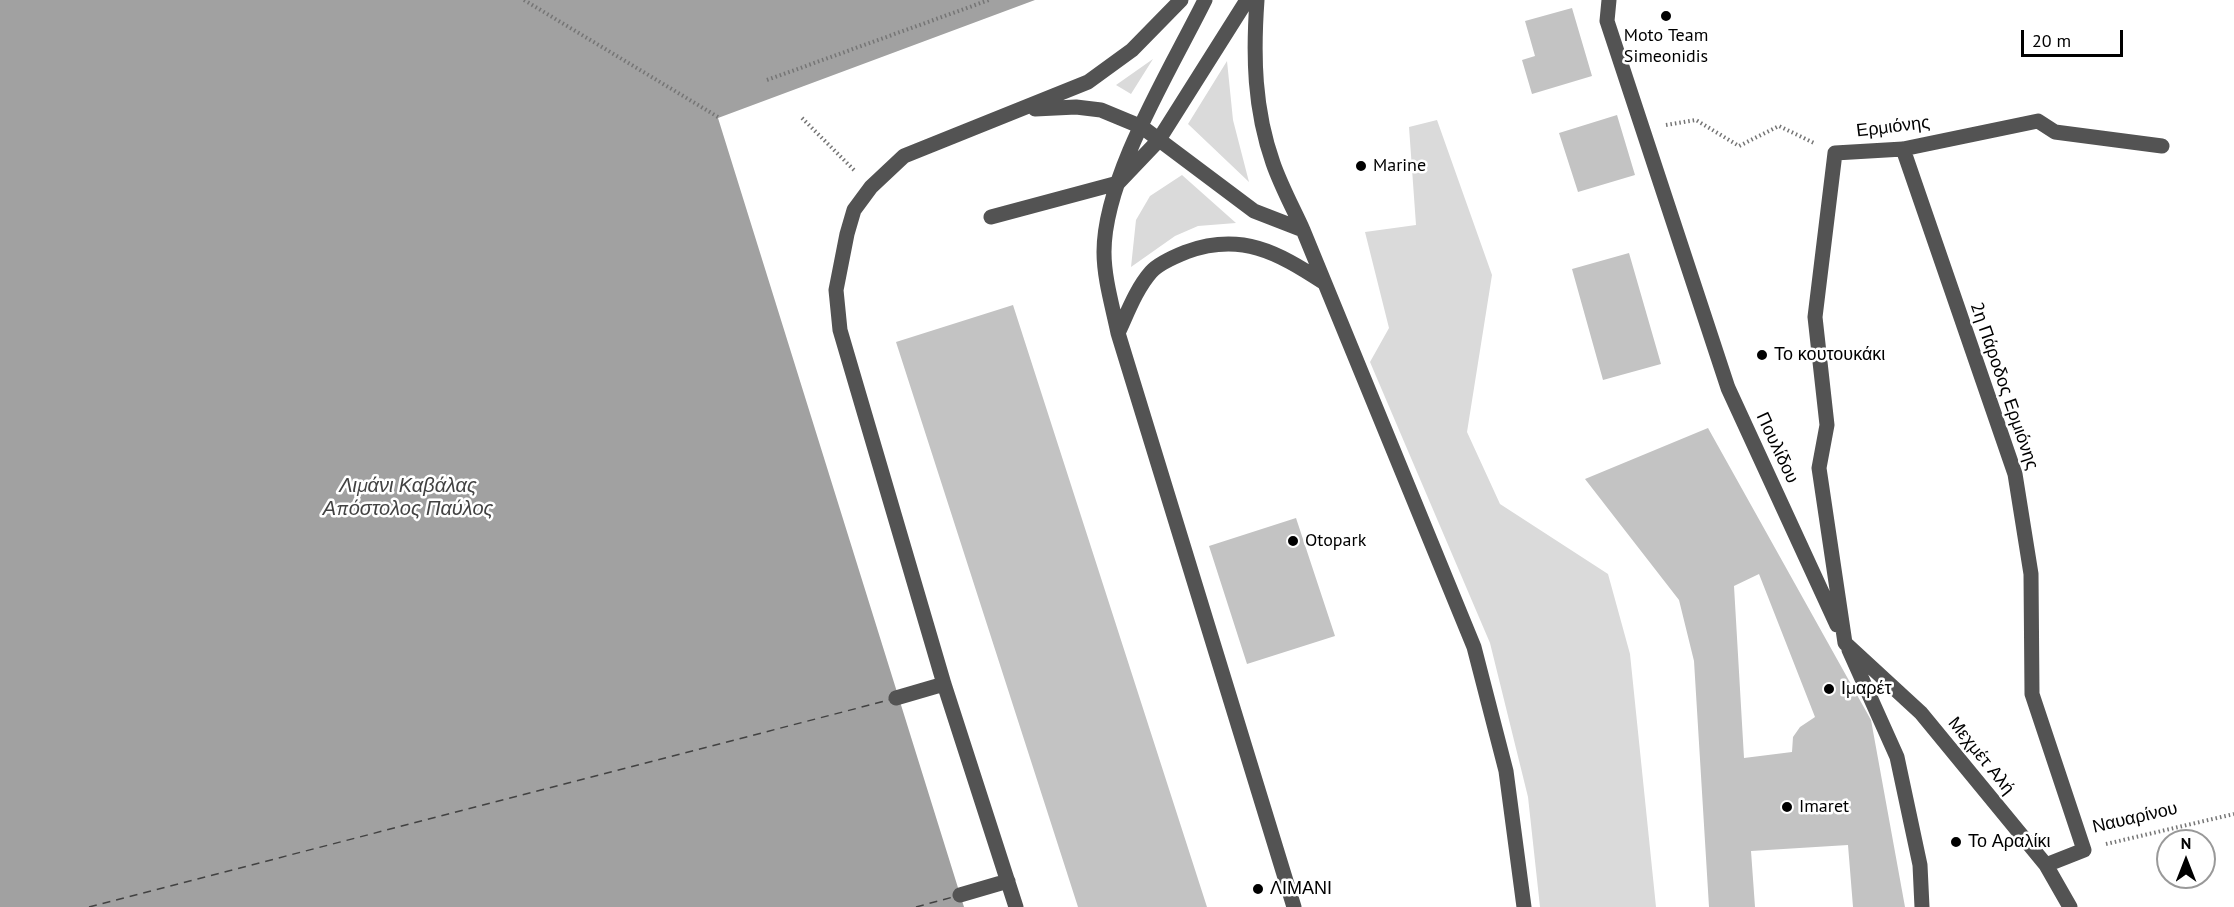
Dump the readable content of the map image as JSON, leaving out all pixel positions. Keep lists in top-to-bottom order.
{
  "streets": {
    "street": [
      "Ερμιόνης",
      "2η Πάροδος Ερμιόνης",
      "Πουλίδου",
      "Μεχμέτ Αλή",
      "Ναυαρίνου"
    ]
  },
  "crossings": [
    ["Ερμιόνης", "2η Πάροδος Ερμιόνης"],
    ["Ερμιόνης", "Πουλίδου"],
    ["2η Πάροδος Ερμιόνης", "Ναυαρίνου"],
    ["Πουλίδου", "Μεχμέτ Αλή"],
    ["Μεχμέτ Αλή", "Ναυαρίνου"]
  ],
  "water": ["Λιμάνι Καβάλας Απόστολος Παύλος"],
  "places": [
    "Moto Team Simeonidis",
    "Marine",
    "Το κουτουκάκι",
    "Otopark",
    "Ιμαρέτ",
    "Imaret",
    "Το Αραλίκι",
    "ΛΙΜΑΝΙ"
  ],
  "scale_bar": "20 m",
  "north": "top"
}
